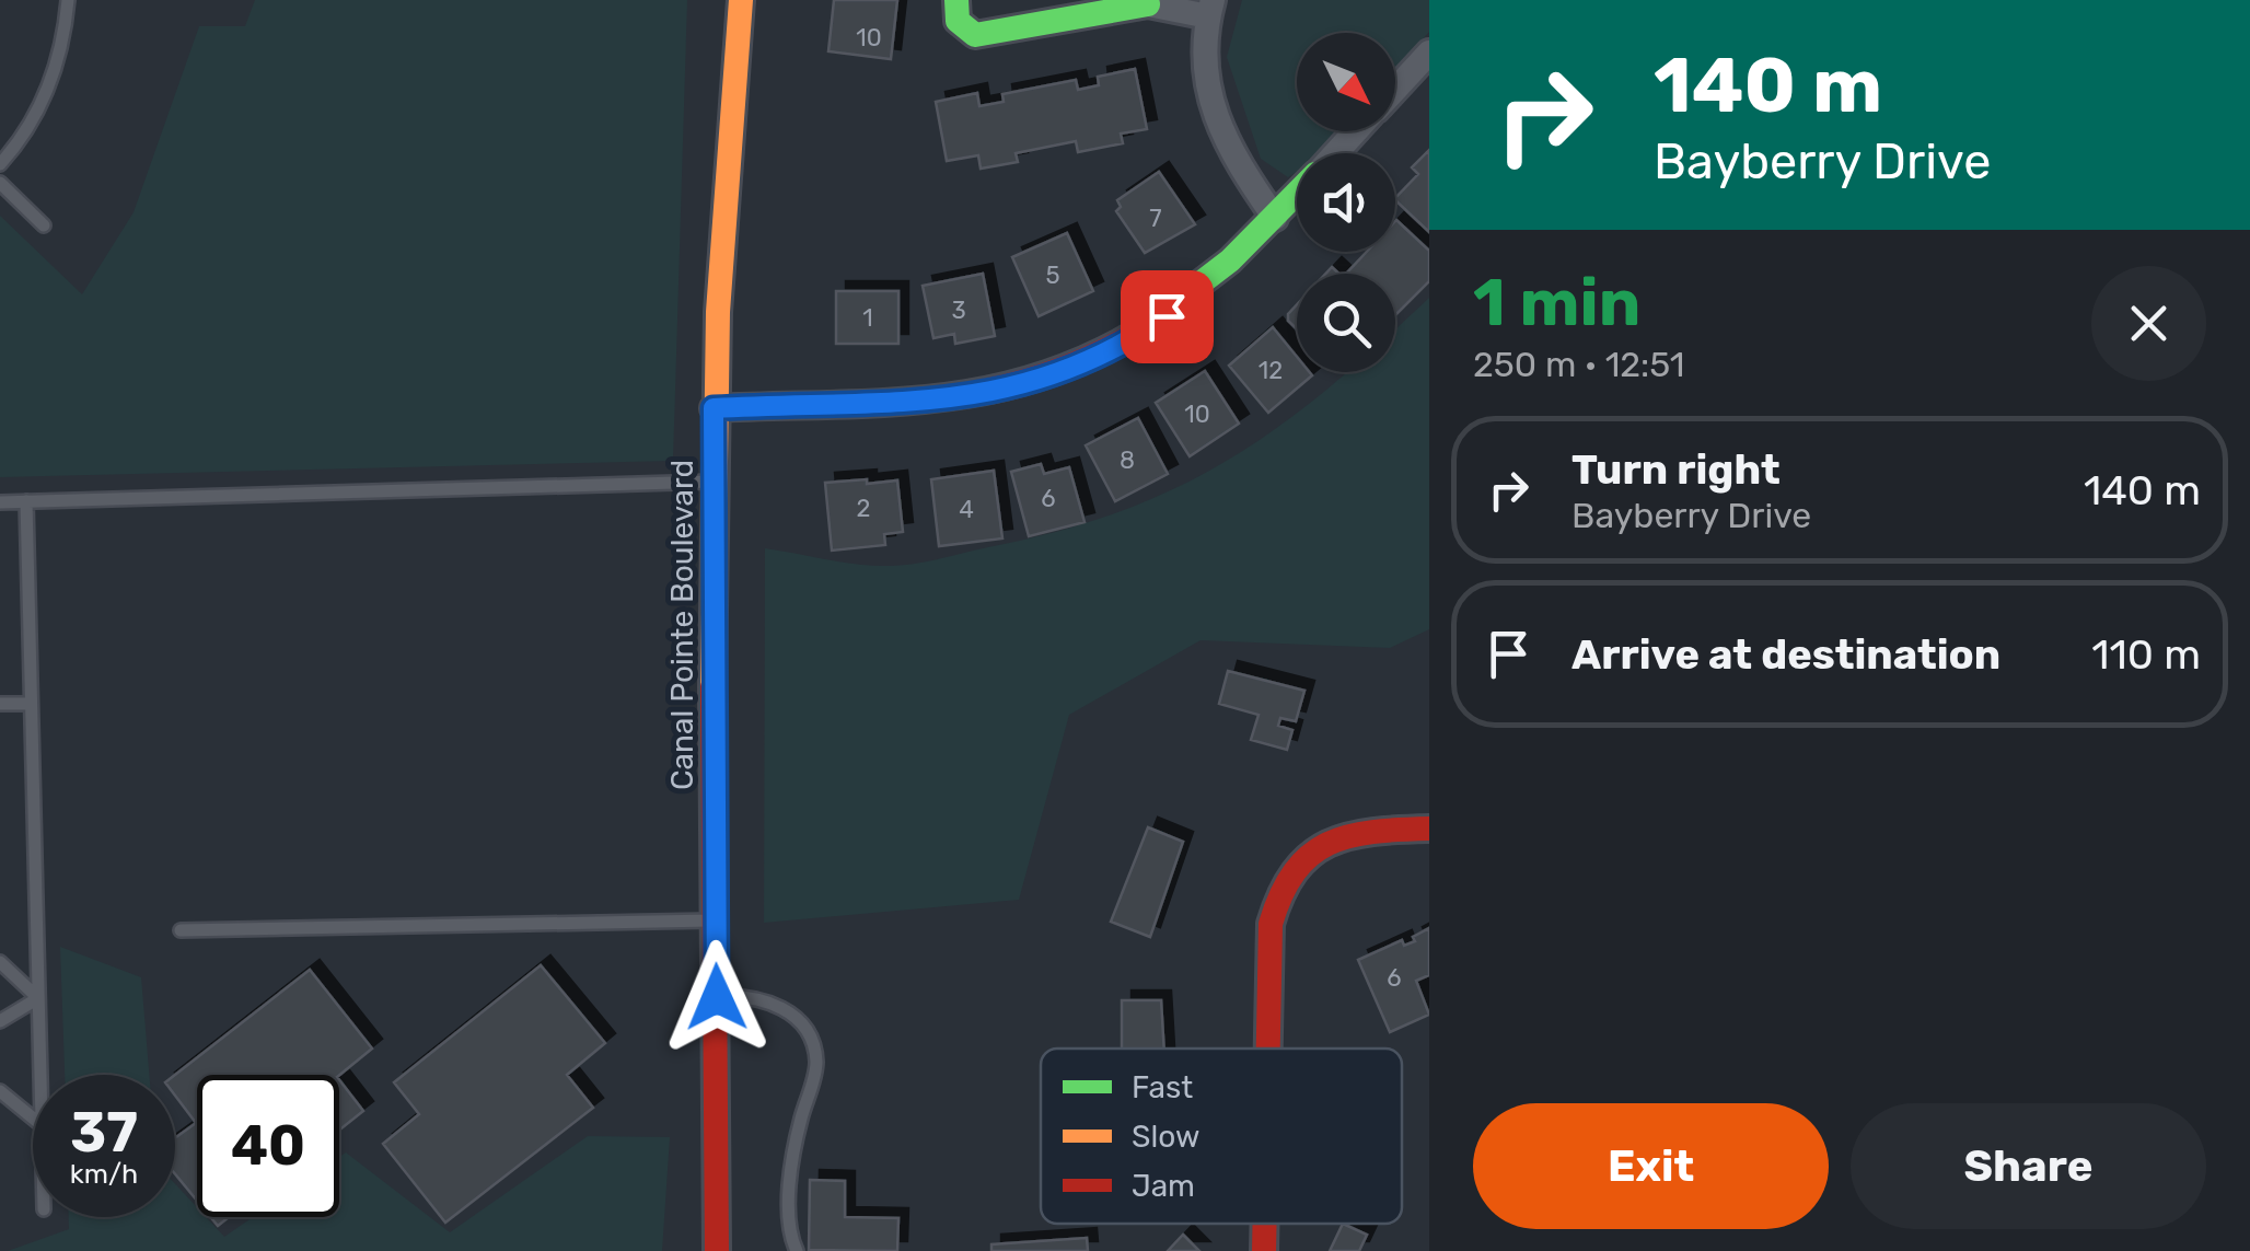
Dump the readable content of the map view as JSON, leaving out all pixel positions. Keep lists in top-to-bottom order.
{
  "streets": {
    "street": ["Canal Pointe Boulevard"]
  },
  "house_numbers": [
    "10",
    "7",
    "5",
    "3",
    "1",
    "12",
    "10",
    "8",
    "6",
    "2",
    "4",
    "6"
  ],
  "legend": ["Fast", "Slow", "Jam"],
  "north": "bottom right",
  "page": {
    "turn": ["140 m", "Bayberry Drive"],
    "heading": ["1 min", "250 m · 12:51"],
    "list": [
      {
        "name": "Turn right",
        "note": "Bayberry Drive",
        "value": "140 m"
      },
      {
        "name": "Arrive at destination",
        "value": "110 m"
      }
    ],
    "speed": "37 km/h",
    "limit": "40",
    "buttons": ["Exit", "Share"]
  }
}
